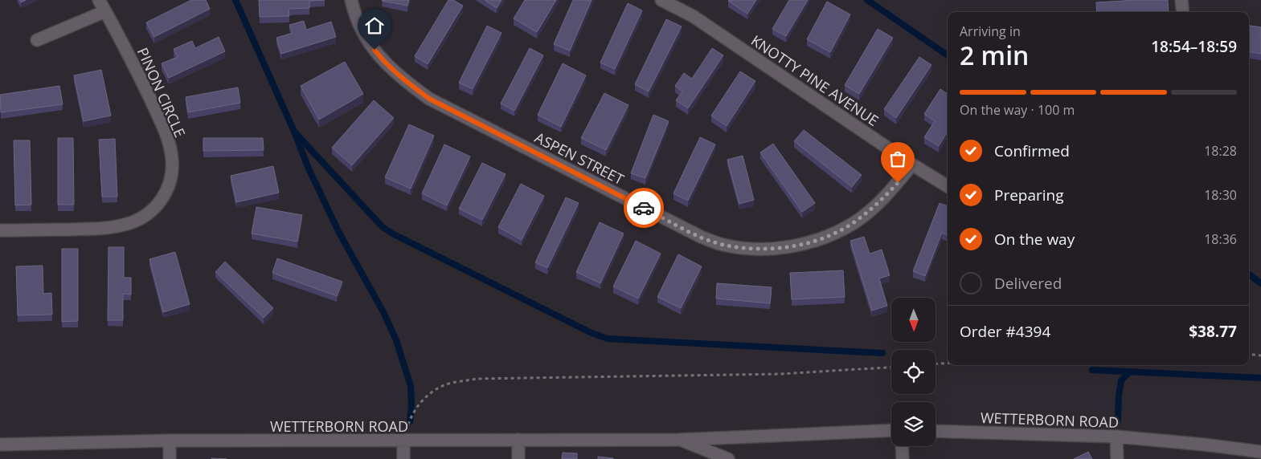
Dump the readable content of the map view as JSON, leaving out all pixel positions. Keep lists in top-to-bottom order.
{
  "streets": {
    "street": [
      "KNOTTY PINE AVENUE",
      "PINON CIRCLE",
      "ASPEN STREET",
      "WETTERBORN ROAD"
    ]
  },
  "crossings": [
    ["KNOTTY PINE AVENUE", "ASPEN STREET"]
  ],
  "north": "bottom",
  "page": {
    "heading": ["2 min", "Arriving in", "18:54–18:59"],
    "panel": ["Order #4394", "$38.77"],
    "bar": "On the way · 100 m",
    "list": [
      ["Confirmed", "18:28"],
      ["Preparing", "18:30"],
      ["On the way", "18:36"],
      "Delivered"
    ]
  }
}
